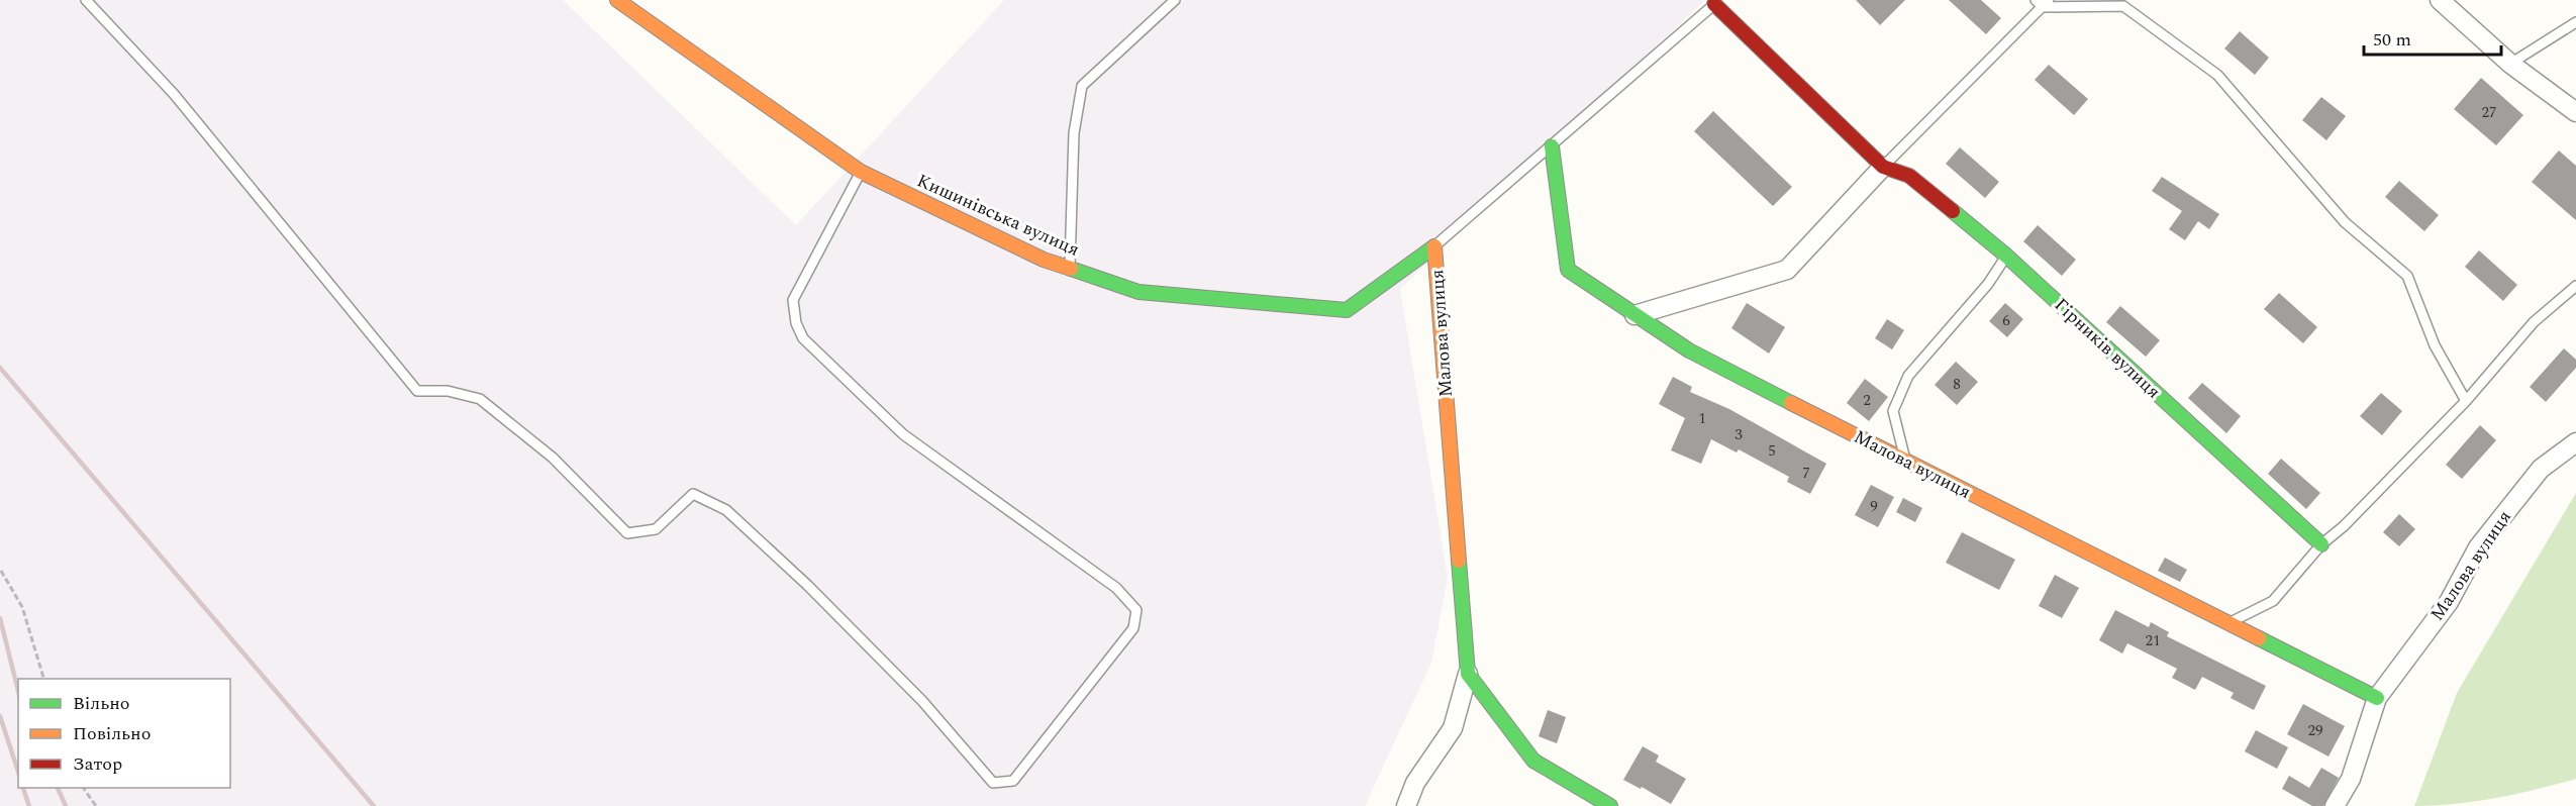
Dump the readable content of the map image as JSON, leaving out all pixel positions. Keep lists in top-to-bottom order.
{
  "streets": {
    "street": ["Кишинівська вулиця", "Малова вулиця", "Гірників вулиця"]
  },
  "crossings": [
    ["Кишинівська вулиця", "Малова вулиця"]
  ],
  "house_numbers": [
    "27",
    "6",
    "8",
    "2",
    "1",
    "3",
    "5",
    "7",
    "9",
    "21",
    "29"
  ],
  "legend": ["Вільно", "Повільно", "Затор"],
  "scale_bar": "50 m"
}
